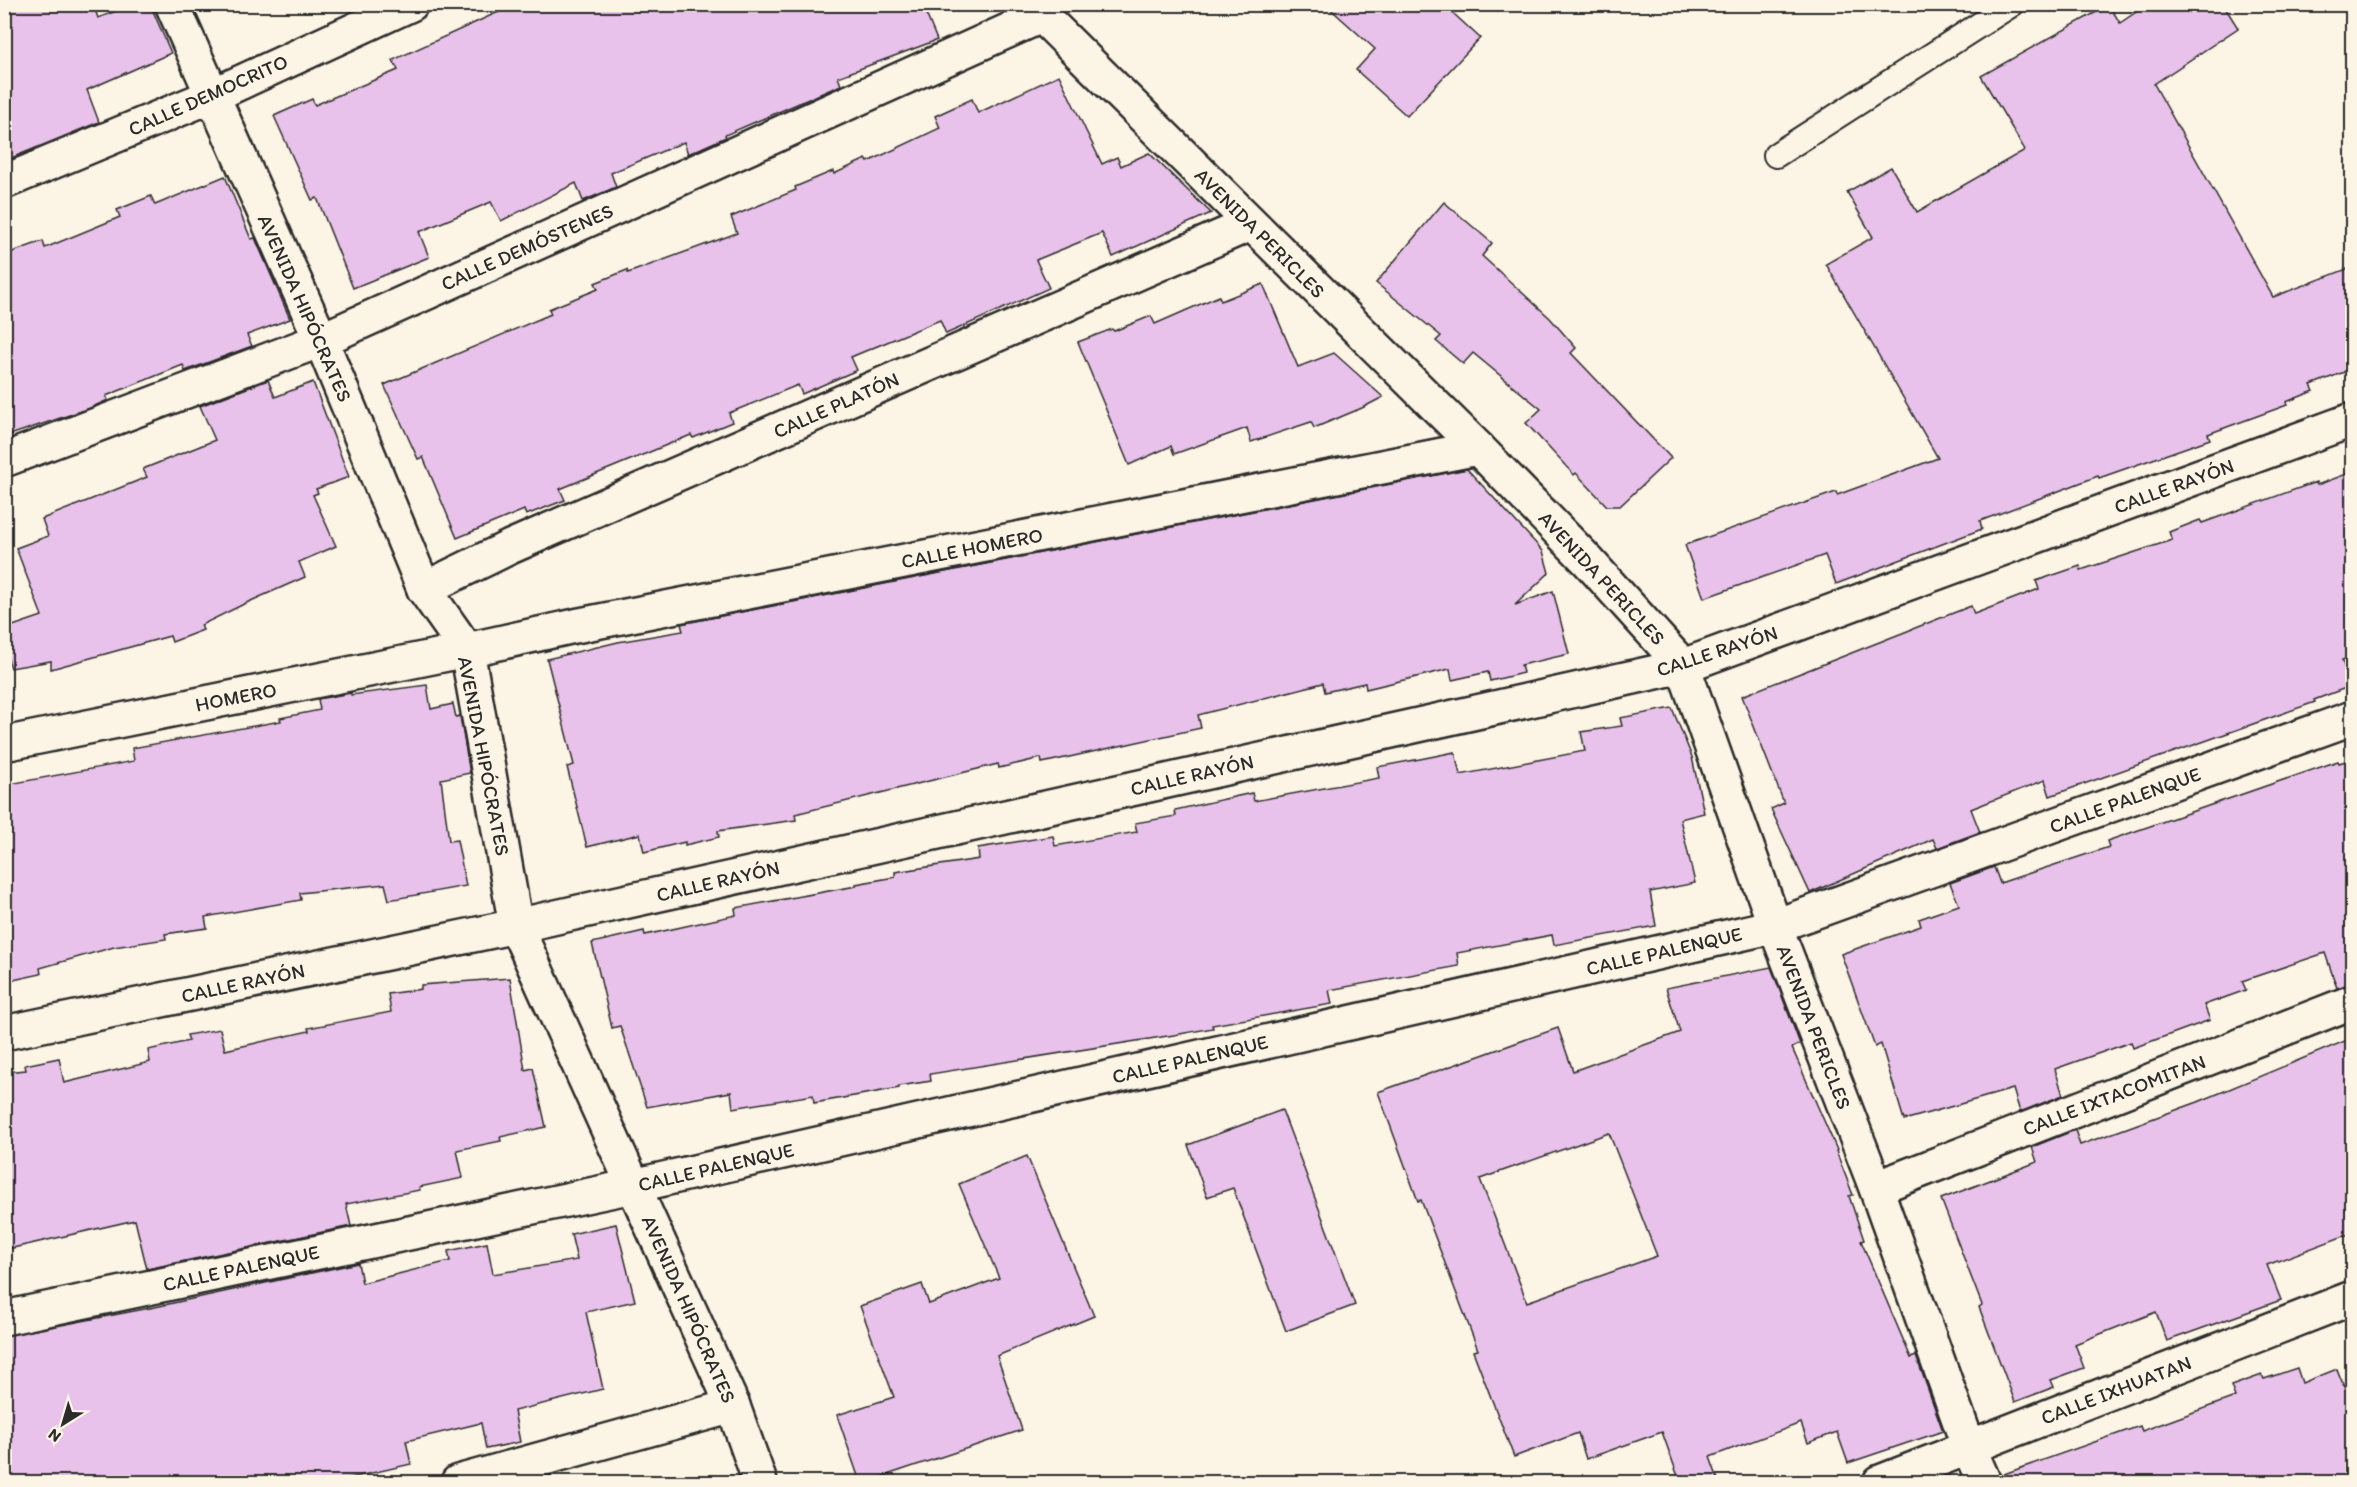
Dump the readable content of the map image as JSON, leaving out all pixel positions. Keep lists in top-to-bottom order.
{
  "streets": {
    "street": [
      "CALLE DEMOCRITO",
      "AVENIDA PERICLES",
      "CALLE DEMÓSTENES",
      "AVENIDA HIPÓCRATES",
      "CALLE PLATÓN",
      "CALLE RAYÓN",
      "CALLE HOMERO",
      "HOMERO",
      "CALLE PALENQUE",
      "CALLE IXTACOMITAN",
      "CALLE IXHUATAN"
    ]
  },
  "crossings": [
    ["CALLE DEMOCRITO", "AVENIDA HIPÓCRATES"],
    ["AVENIDA PERICLES", "CALLE DEMÓSTENES"],
    ["AVENIDA PERICLES", "CALLE PLATÓN"],
    ["AVENIDA PERICLES", "CALLE RAYÓN"],
    ["AVENIDA PERICLES", "CALLE HOMERO"],
    ["AVENIDA PERICLES", "CALLE PALENQUE"],
    ["AVENIDA PERICLES", "CALLE IXTACOMITAN"],
    ["AVENIDA PERICLES", "CALLE IXHUATAN"],
    ["CALLE DEMÓSTENES", "AVENIDA HIPÓCRATES"],
    ["AVENIDA HIPÓCRATES", "CALLE PLATÓN"],
    ["AVENIDA HIPÓCRATES", "CALLE RAYÓN"],
    ["AVENIDA HIPÓCRATES", "CALLE HOMERO"],
    ["AVENIDA HIPÓCRATES", "HOMERO"],
    ["AVENIDA HIPÓCRATES", "CALLE PALENQUE"],
    ["CALLE HOMERO", "HOMERO"]
  ],
  "north": "bottom left"
}
